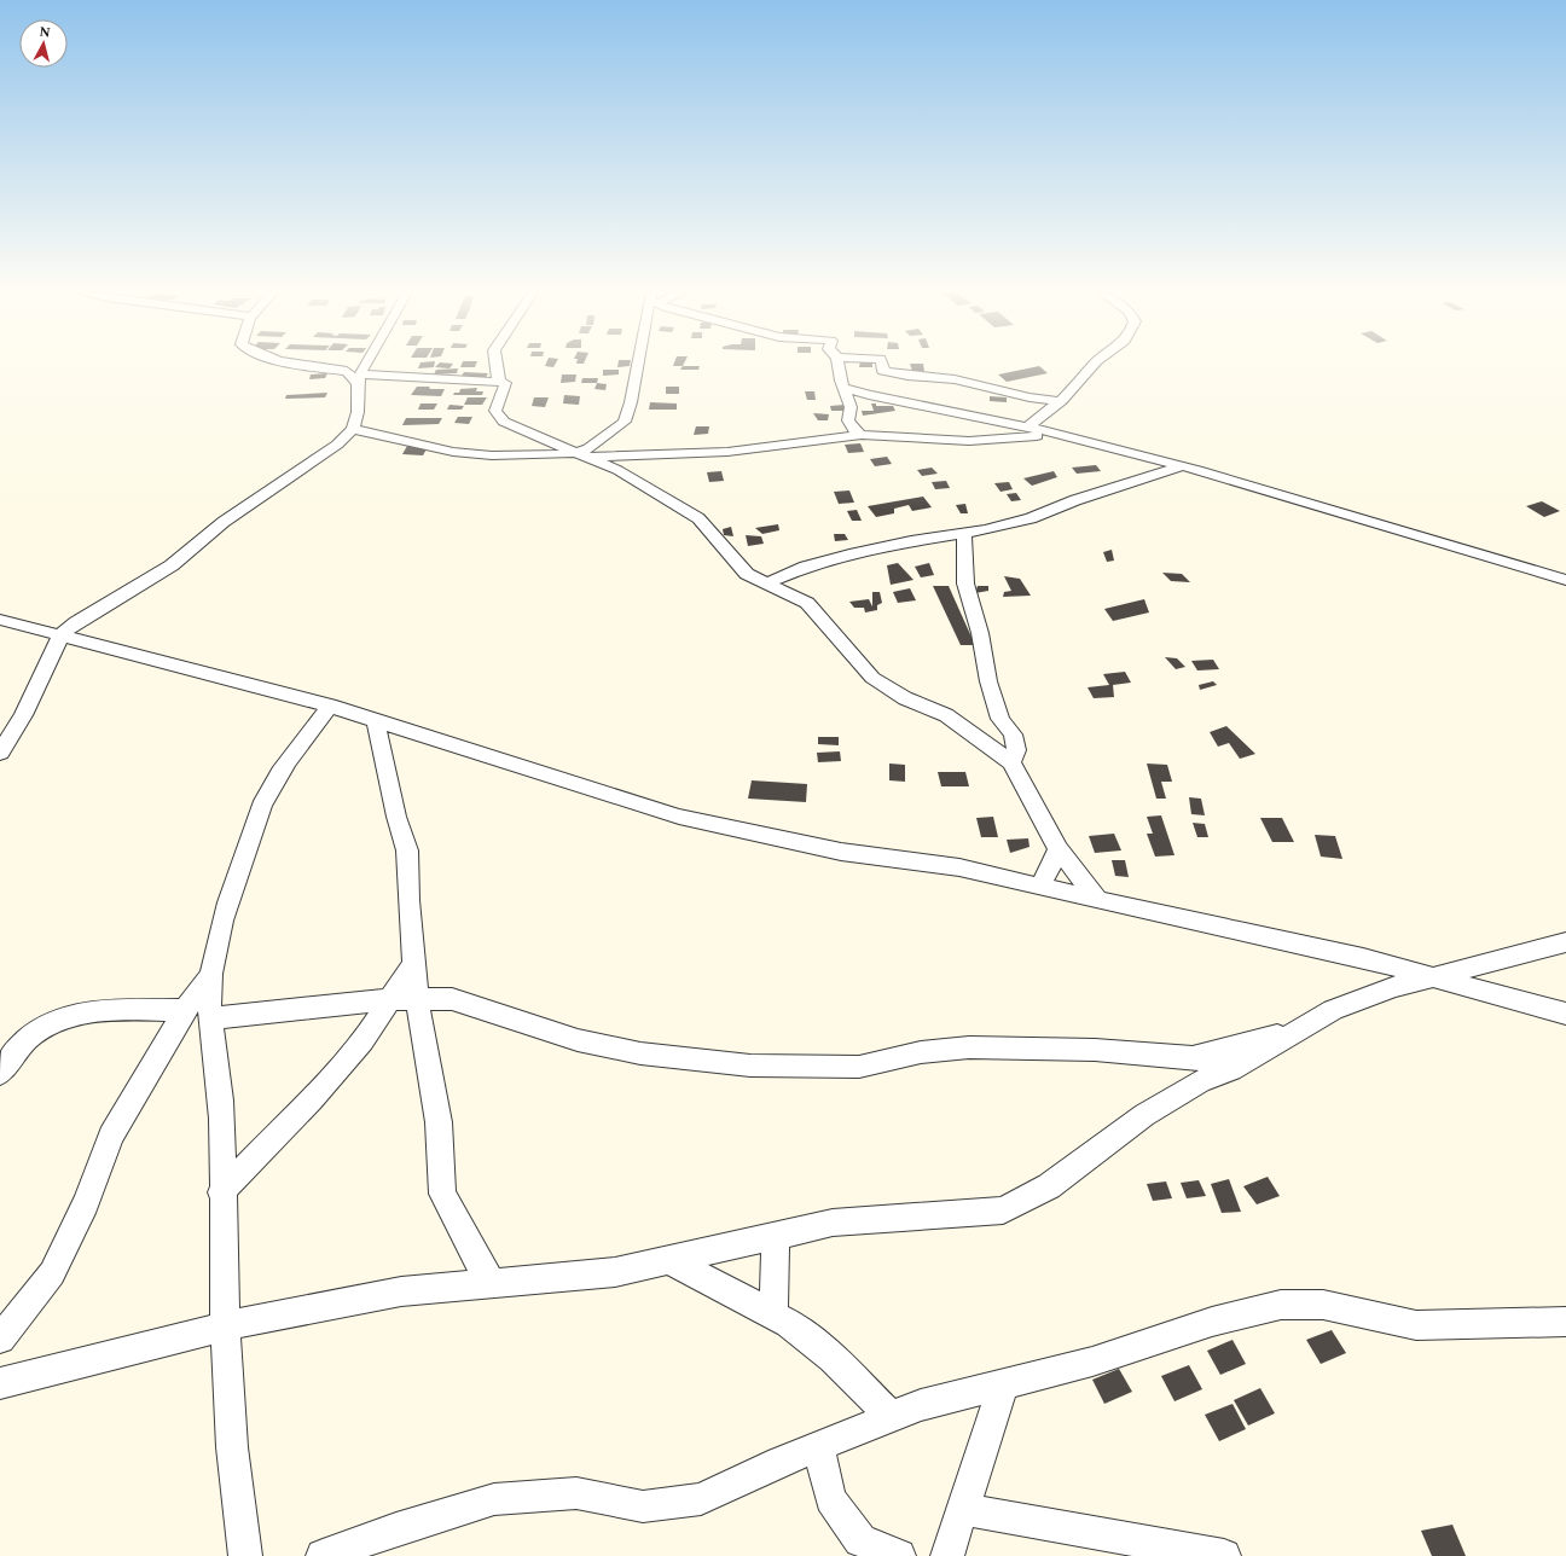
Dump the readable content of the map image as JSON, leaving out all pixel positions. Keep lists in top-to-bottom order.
{
  "north": "top"
}
